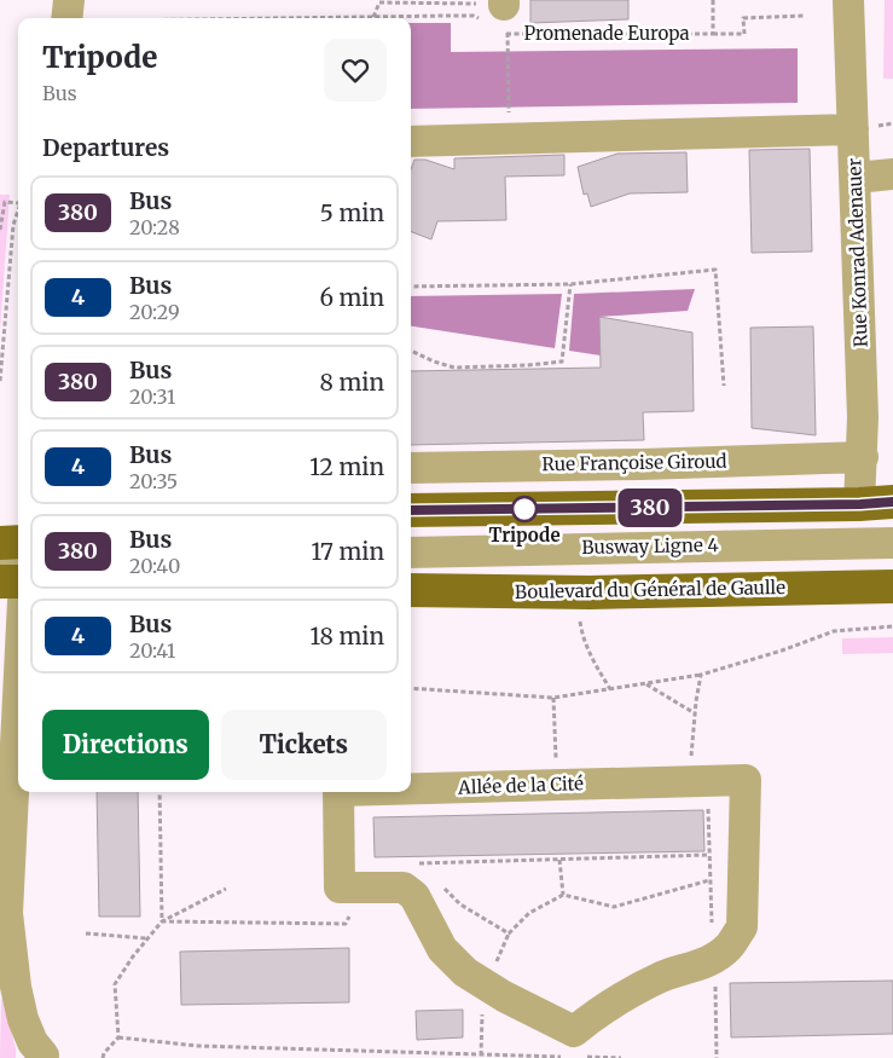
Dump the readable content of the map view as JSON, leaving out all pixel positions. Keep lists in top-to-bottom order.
{
  "streets": {
    "main road": ["Boulevard du Général de Gaulle"],
    "street": [
      "Rue Konrad Adenauer",
      "Rue Françoise Giroud",
      "Busway Ligne 4",
      "Allée de la Cité"
    ],
    "path": ["Promenade Europa"]
  },
  "crossings": [
    ["Rue Konrad Adenauer", "Rue Françoise Giroud"]
  ],
  "places": ["Tripode"],
  "lines": ["bus line 380"],
  "page": {
    "on_map": "380",
    "heading": [
      ["Tripode", "Bus"],
      "Departures"
    ],
    "list": [
      {
        "mark": "380",
        "name": "Bus",
        "note": "20:28",
        "value": "5 min"
      },
      {
        "mark": "4",
        "name": "Bus",
        "note": "20:29",
        "value": "6 min"
      },
      {
        "mark": "380",
        "name": "Bus",
        "note": "20:31",
        "value": "8 min"
      },
      {
        "mark": "4",
        "name": "Bus",
        "note": "20:35",
        "value": "12 min"
      },
      {
        "mark": "380",
        "name": "Bus",
        "note": "20:40",
        "value": "17 min"
      },
      {
        "mark": "4",
        "name": "Bus",
        "note": "20:41",
        "value": "18 min"
      }
    ],
    "buttons": ["Directions", "Tickets"]
  }
}
